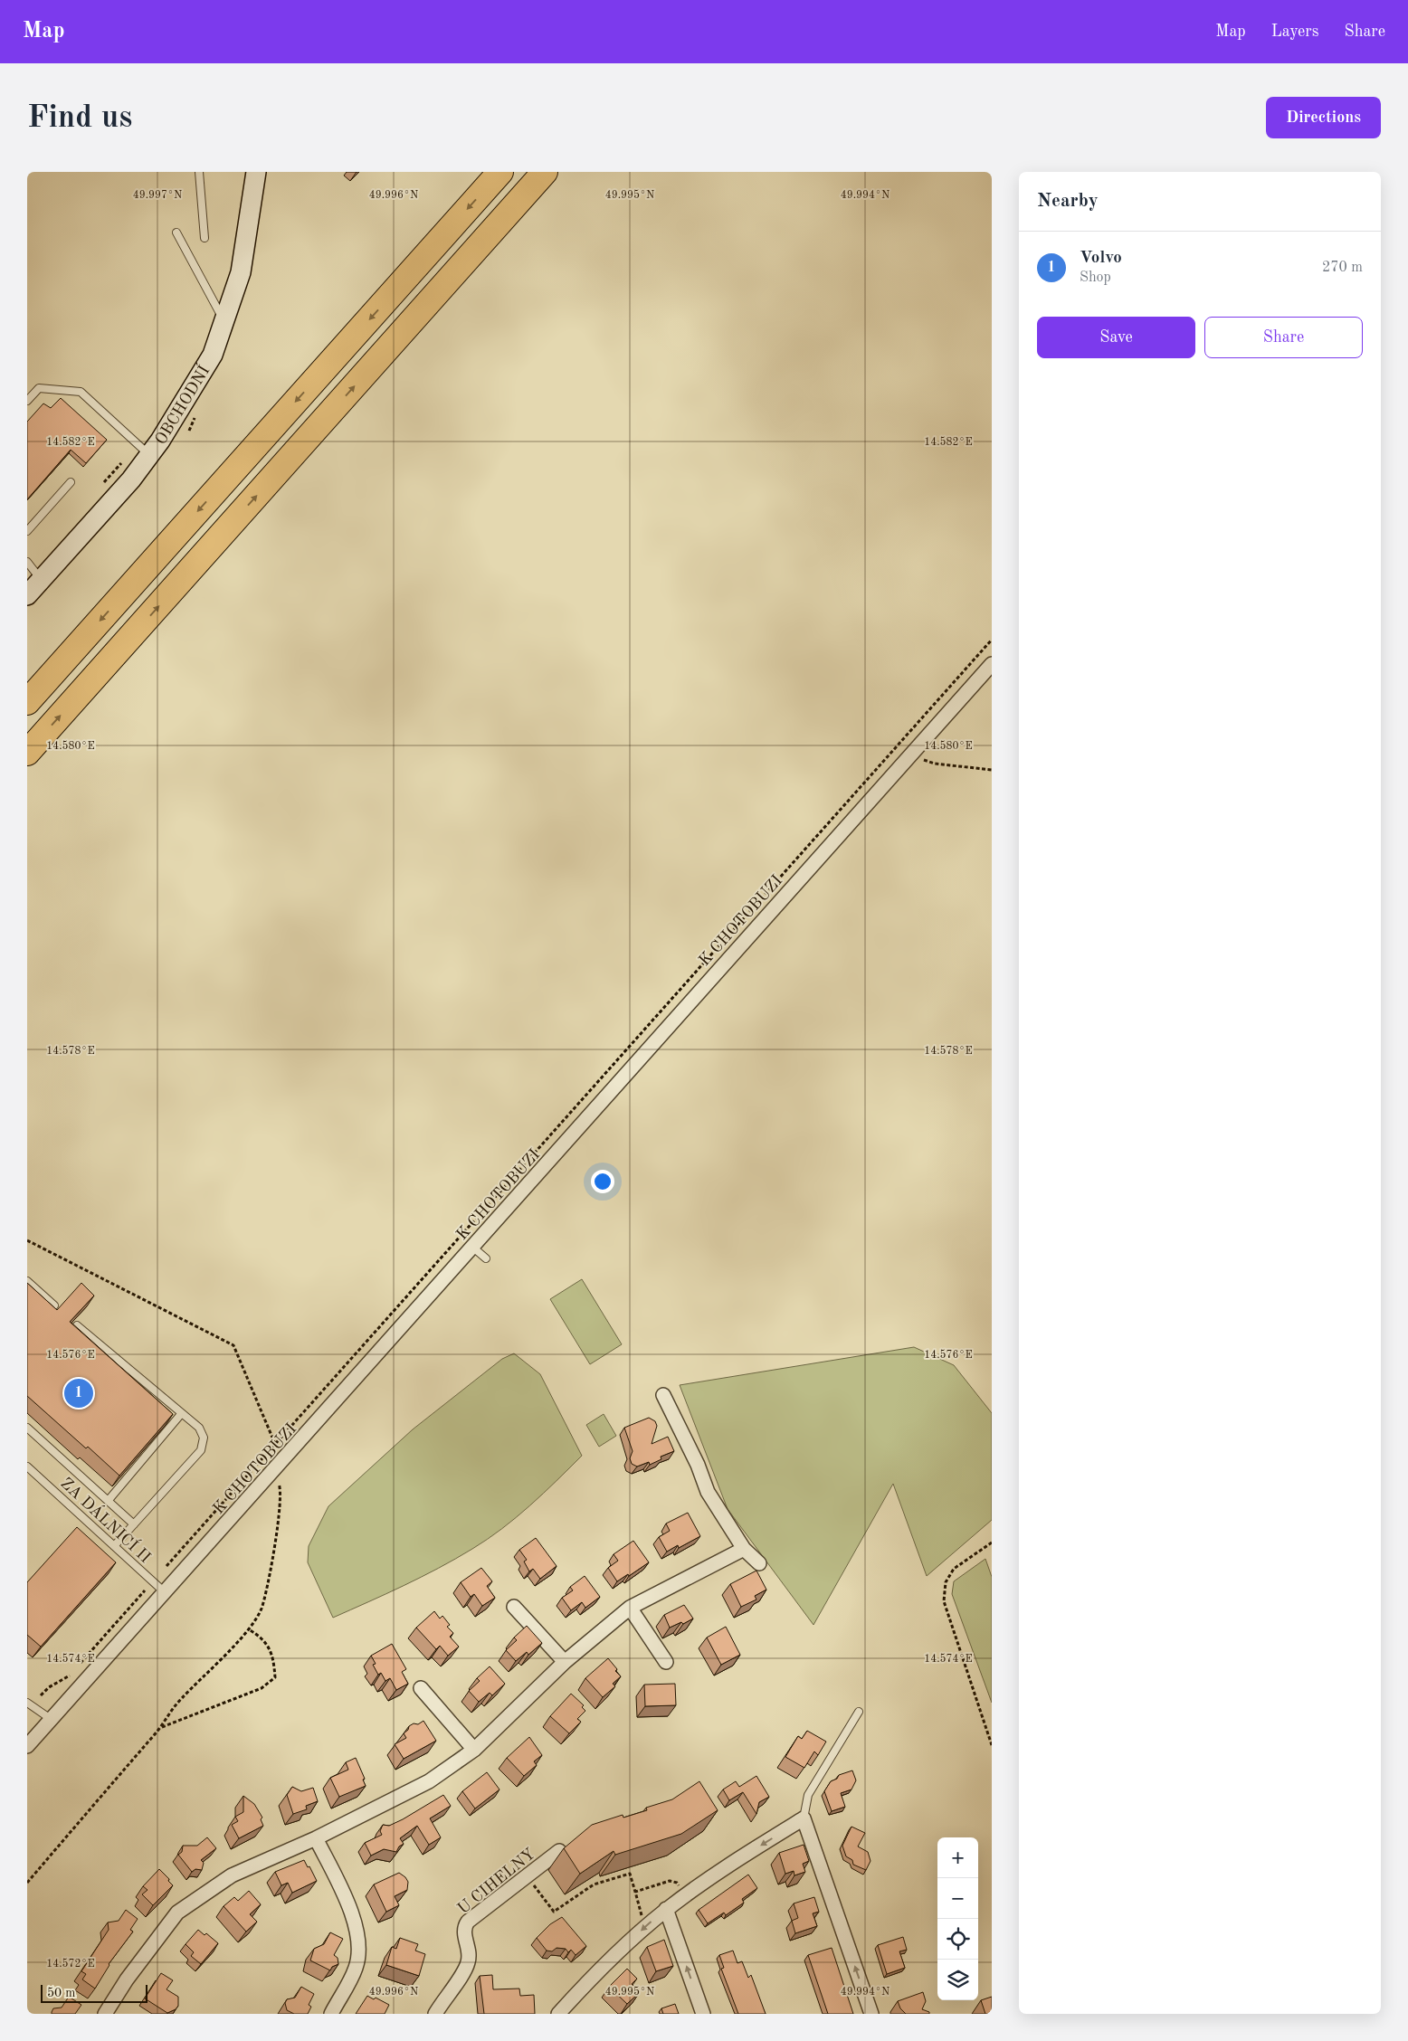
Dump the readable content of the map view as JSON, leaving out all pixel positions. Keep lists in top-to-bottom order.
{
  "streets": {
    "street": ["OBCHODNÍ", "K CHOTOBUZI", "U CIHELNY"],
    "lane": ["ZA DÁLNICÍ II"]
  },
  "crossings": [
    ["K CHOTOBUZI", "ZA DÁLNICÍ II"]
  ],
  "scale_bar": "50 m",
  "page": {
    "header": "Map",
    "nav": ["Map", "Layers", "Share"],
    "buttons": [
      "Directions",
      ["Save", "Share"]
    ],
    "title": "Find us",
    "heading": "Nearby",
    "list": [
      {
        "mark": "1",
        "name": "Volvo",
        "note": "Shop",
        "value": "270 m"
      }
    ],
    "pins": "1",
    "map_buttons": ["+", "−"],
    "scale": "50 m"
  },
  "coordinates": [
    "49.997°N",
    "49.996°N",
    "49.995°N",
    "49.994°N",
    "14.582°E",
    "14.580°E",
    "14.578°E",
    "14.576°E",
    "14.574°E",
    "14.572°E"
  ]
}
